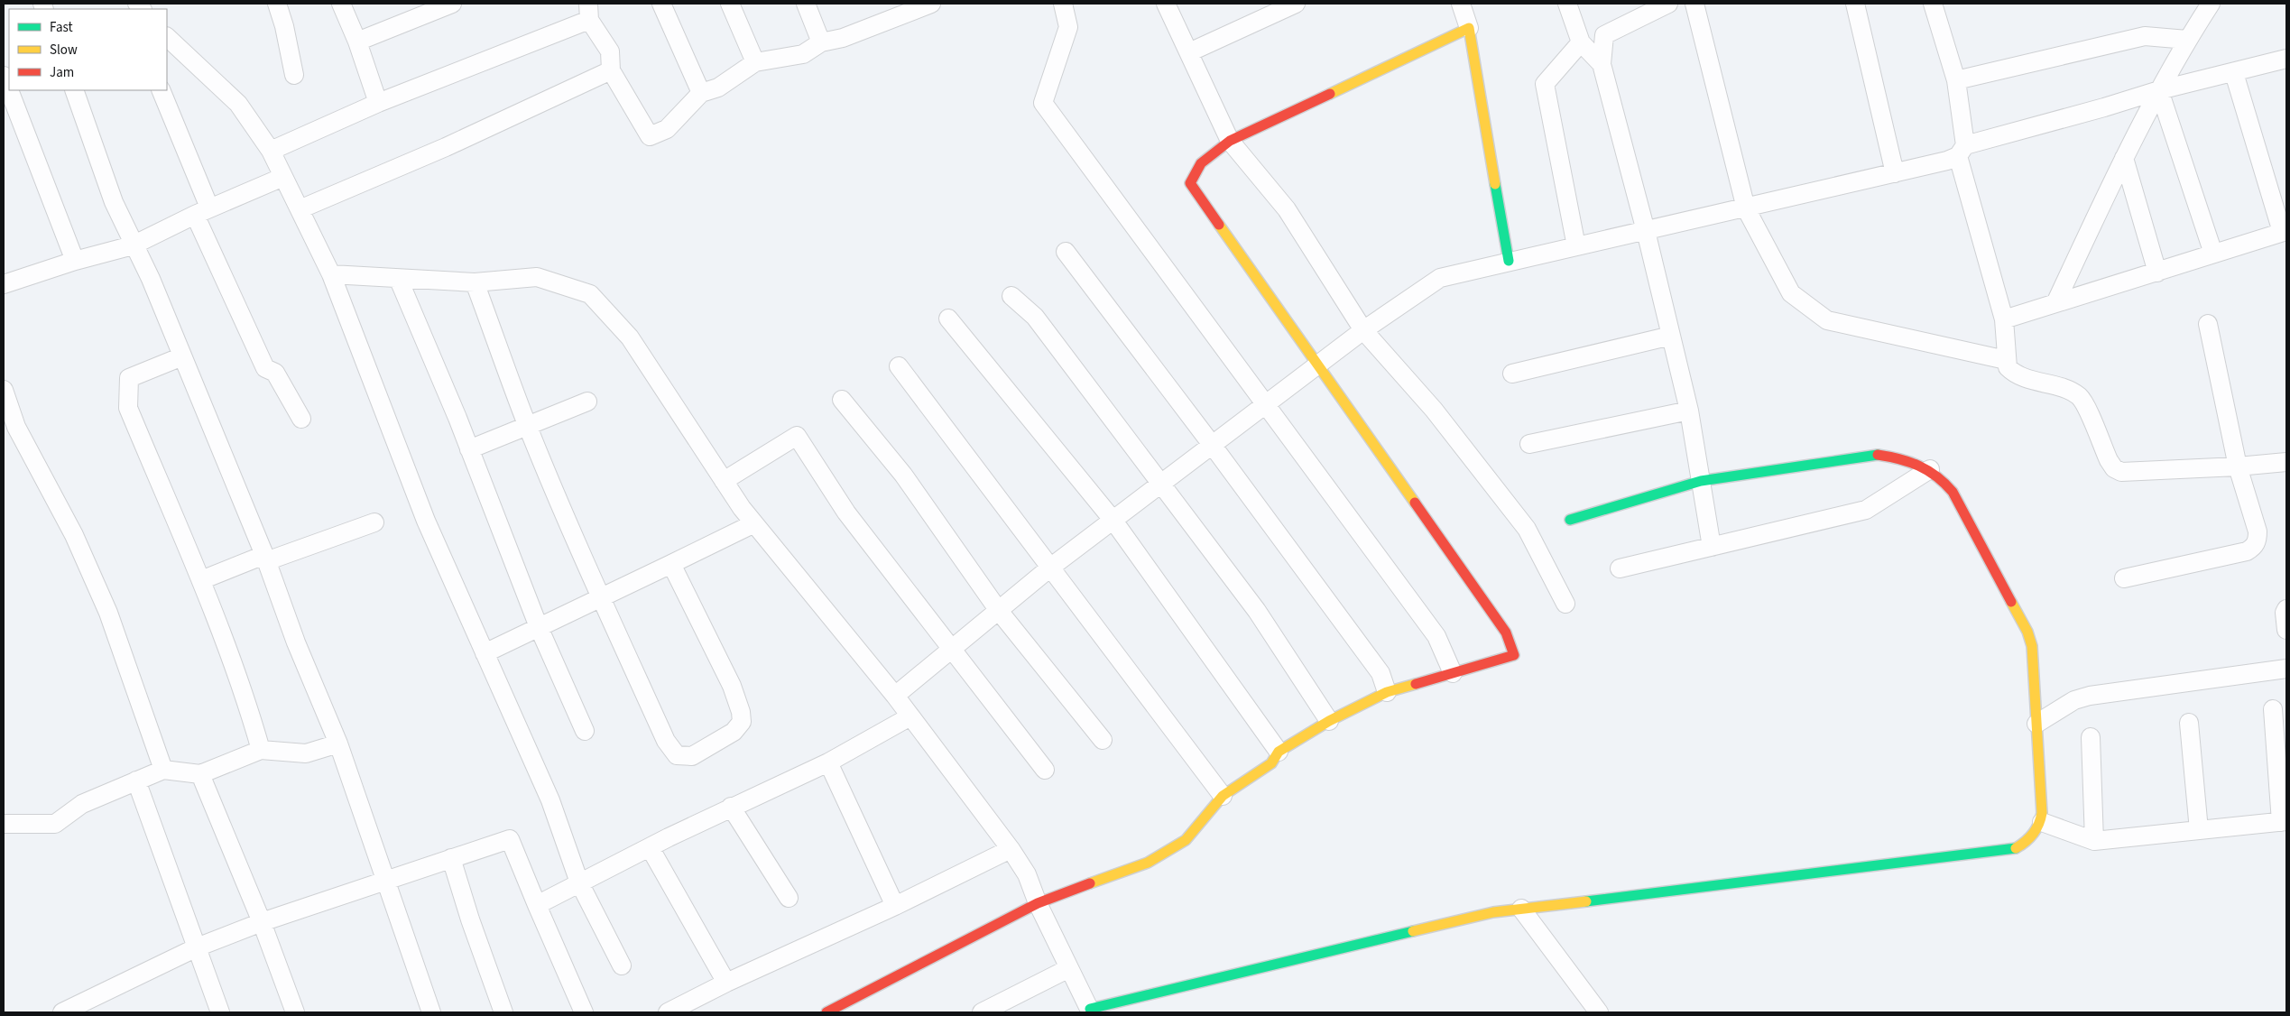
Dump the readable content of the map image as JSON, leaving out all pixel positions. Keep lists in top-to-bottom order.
{
  "legend": ["Fast", "Slow", "Jam"]
}
